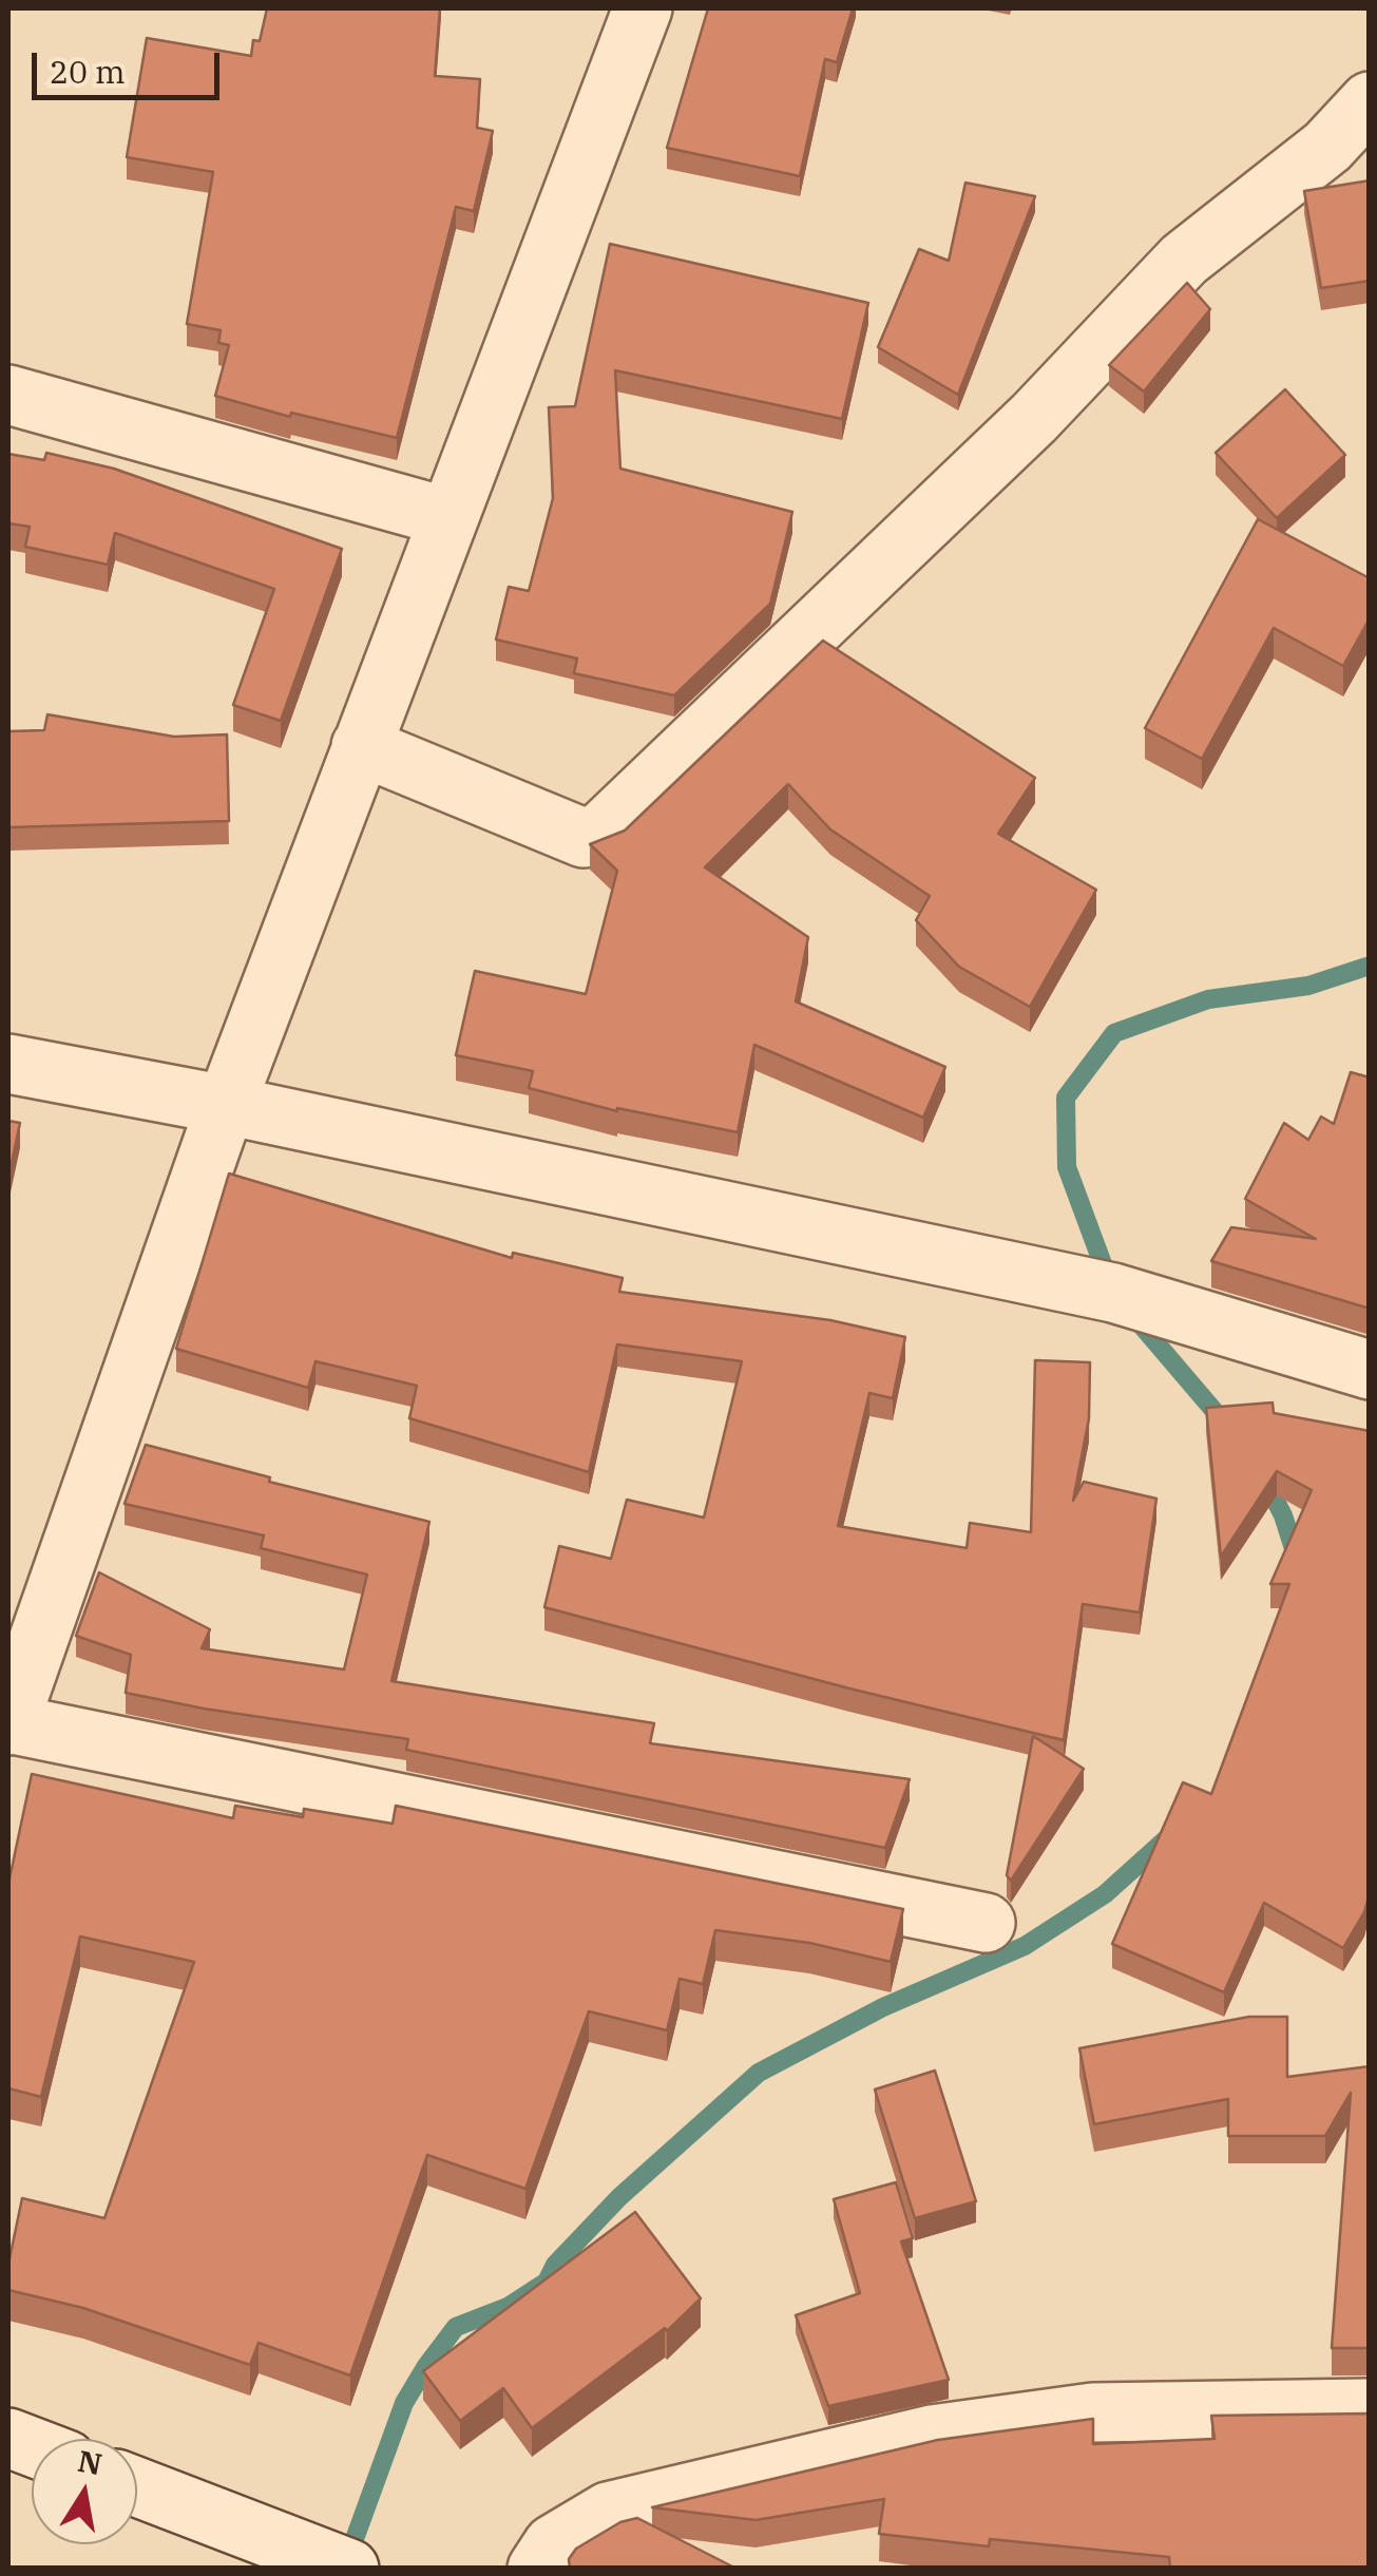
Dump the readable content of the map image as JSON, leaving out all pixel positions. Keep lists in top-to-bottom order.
{
  "scale_bar": "20 m",
  "north": "top"
}
